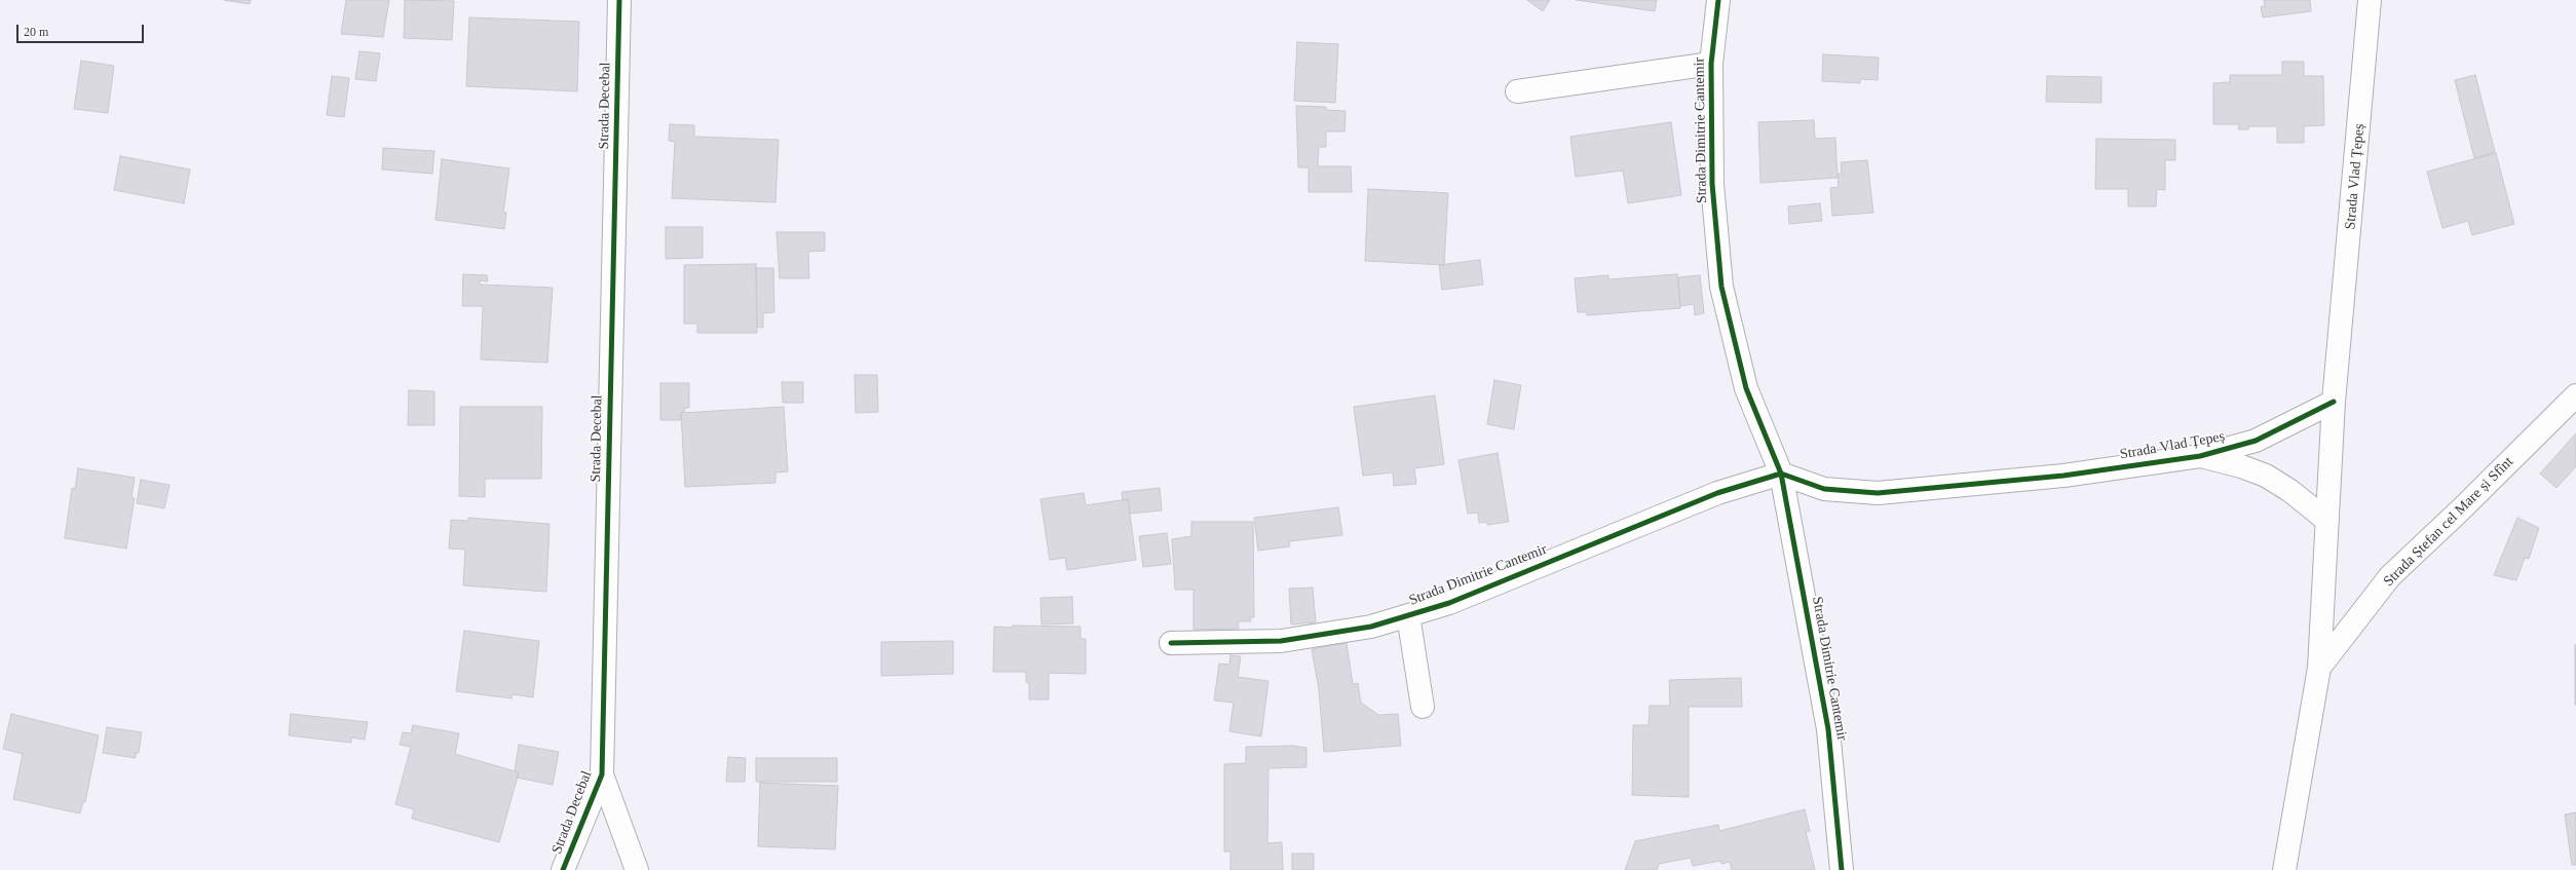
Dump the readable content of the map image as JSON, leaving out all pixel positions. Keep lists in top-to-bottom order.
{
  "streets": {
    "street": [
      "Strada Decebal",
      "Strada Dimitrie Cantemir",
      "Strada Vlad Țepeș",
      "Strada Ștefan cel Mare și Sfînt"
    ]
  },
  "crossings": [
    ["Strada Dimitrie Cantemir", "Strada Vlad Țepeș"],
    ["Strada Vlad Țepeș", "Strada Ștefan cel Mare și Sfînt"]
  ],
  "scale_bar": "20 m"
}
